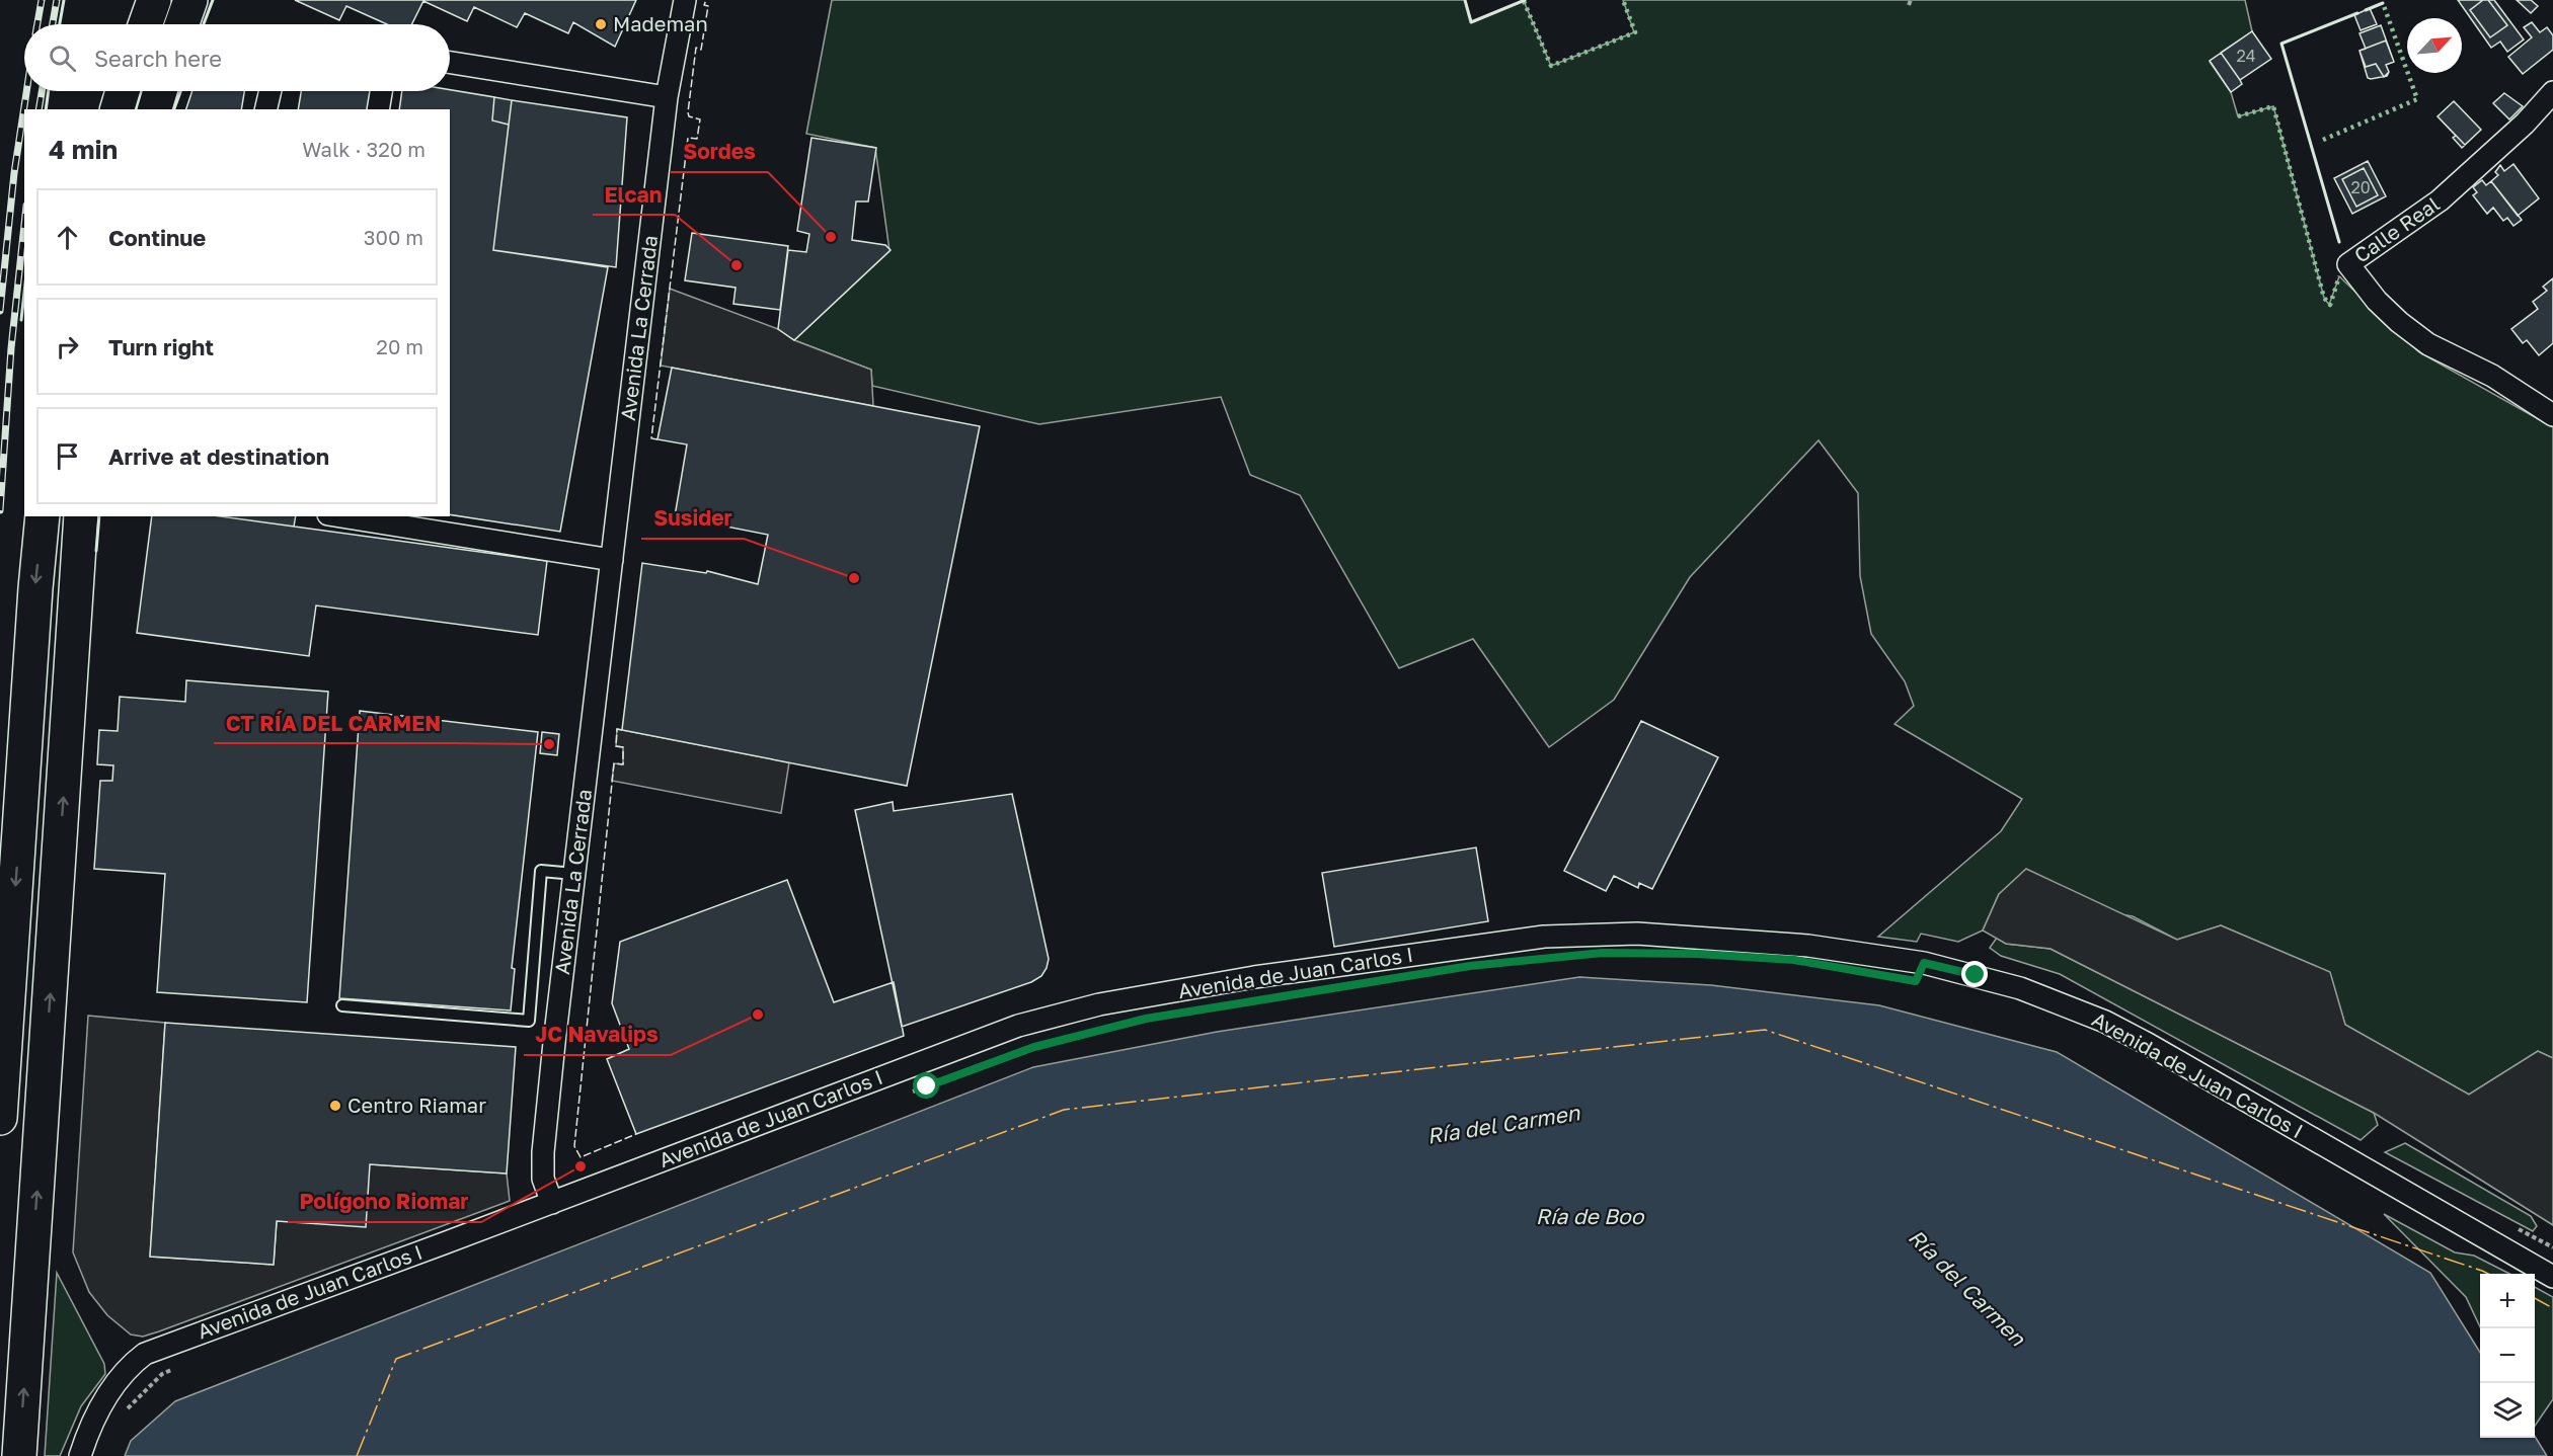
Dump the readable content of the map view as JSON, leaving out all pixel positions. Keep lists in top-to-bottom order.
{
  "streets": {
    "street": ["Calle Real", "Avenida La Cerrada", "Avenida de Juan Carlos I"]
  },
  "crossings": [
    ["Avenida La Cerrada", "Avenida de Juan Carlos I"]
  ],
  "water": ["Ría del Carmen", "Ría de Boo"],
  "places": [
    "Mademan",
    "Sordes",
    "Elcan",
    "Susider",
    "CT RÍA DEL CARMEN",
    "JC Navalips",
    "Centro Riamar",
    "Polígono Riomar"
  ],
  "house_numbers": ["24", "20"],
  "north": "top right",
  "page": {
    "search": "Search here",
    "heading": ["4 min", "Walk · 320 m"],
    "list": [
      ["Continue", "300 m"],
      ["Turn right", "20 m"],
      "Arrive at destination"
    ],
    "map_buttons": ["+", "−"]
  }
}
